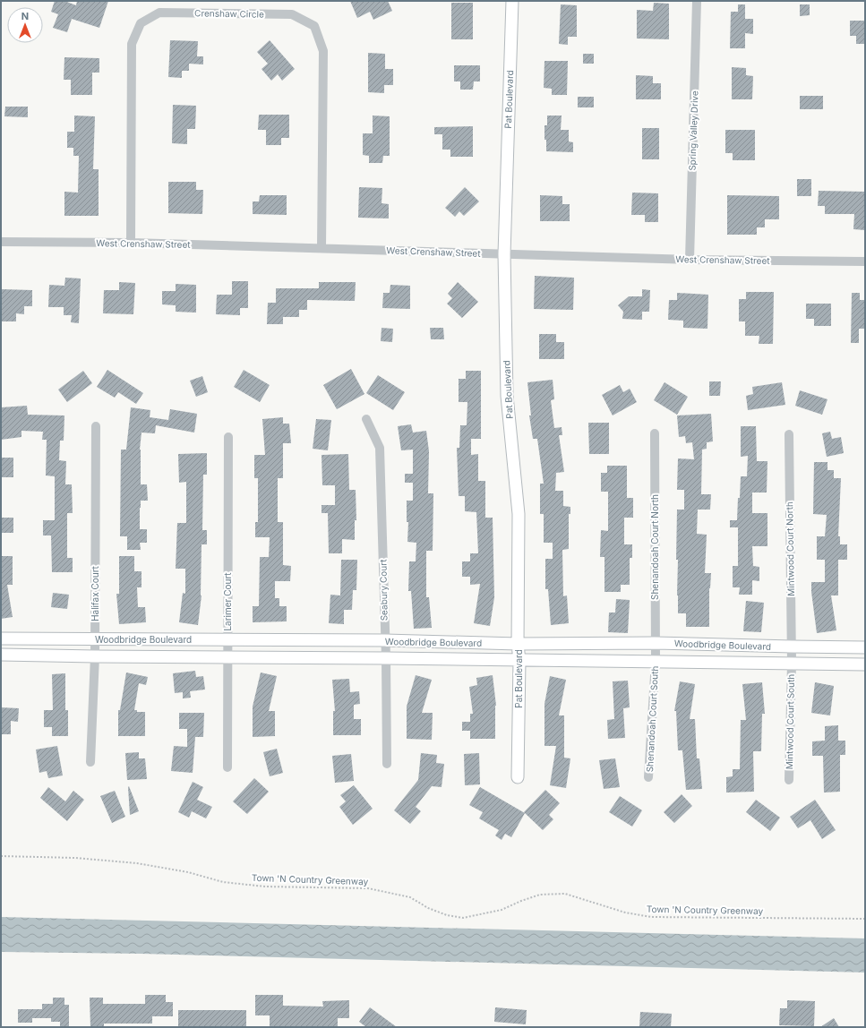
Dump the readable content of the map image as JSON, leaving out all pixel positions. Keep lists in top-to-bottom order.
{
  "streets": {
    "street": [
      "Crenshaw Circle",
      "Pat Boulevard",
      "Spring Valley Drive",
      "West Crenshaw Street",
      "Shenandoah Court North",
      "Mintwood Court North",
      "Seabury Court",
      "Halifax Court",
      "Larimer Court",
      "Woodbridge Boulevard",
      "Shenandoah Court South",
      "Mintwood Court South"
    ],
    "path": ["Town 'N Country Greenway"]
  },
  "crossings": [
    ["Crenshaw Circle", "West Crenshaw Street"],
    ["Pat Boulevard", "West Crenshaw Street"],
    ["Pat Boulevard", "Woodbridge Boulevard"],
    ["Spring Valley Drive", "West Crenshaw Street"],
    ["Shenandoah Court North", "Woodbridge Boulevard"],
    ["Shenandoah Court North", "Shenandoah Court South"],
    ["Mintwood Court North", "Woodbridge Boulevard"],
    ["Mintwood Court North", "Mintwood Court South"],
    ["Seabury Court", "Woodbridge Boulevard"],
    ["Halifax Court", "Woodbridge Boulevard"],
    ["Larimer Court", "Woodbridge Boulevard"],
    ["Woodbridge Boulevard", "Shenandoah Court South"],
    ["Woodbridge Boulevard", "Mintwood Court South"]
  ],
  "north": "top"
}
